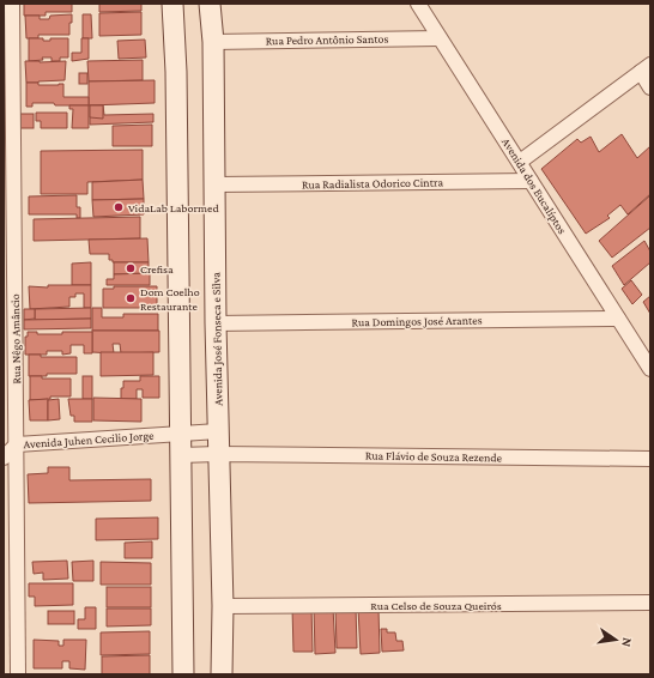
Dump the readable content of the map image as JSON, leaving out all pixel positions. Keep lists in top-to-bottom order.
{
  "streets": {
    "main road": ["Avenida José Fonseca e Silva"],
    "street": [
      "Rua Pedro Antônio Santos",
      "Rua Radialista Odorico Cintra",
      "Avenida dos Eucalíptos",
      "Rua Domingos José Arantes",
      "Rua Nêgo Amâncio",
      "Avenida Juhen Cecilio Jorge",
      "Rua Flávio de Souza Rezende",
      "Rua Celso de Souza Queirós"
    ]
  },
  "crossings": [
    ["Rua Pedro Antônio Santos", "Avenida dos Eucalíptos"],
    ["Rua Pedro Antônio Santos", "Avenida José Fonseca e Silva"],
    ["Rua Radialista Odorico Cintra", "Avenida dos Eucalíptos"],
    ["Rua Radialista Odorico Cintra", "Avenida José Fonseca e Silva"],
    ["Avenida dos Eucalíptos", "Rua Domingos José Arantes"],
    ["Rua Domingos José Arantes", "Avenida José Fonseca e Silva"],
    ["Rua Nêgo Amâncio", "Avenida Juhen Cecilio Jorge"],
    ["Avenida José Fonseca e Silva", "Avenida Juhen Cecilio Jorge"],
    ["Avenida José Fonseca e Silva", "Rua Flávio de Souza Rezende"],
    ["Avenida José Fonseca e Silva", "Rua Celso de Souza Queirós"]
  ],
  "places": ["VidaLab Labormed", "Crefisa", "Dom Coelho Restaurante"],
  "north": "right"
}
